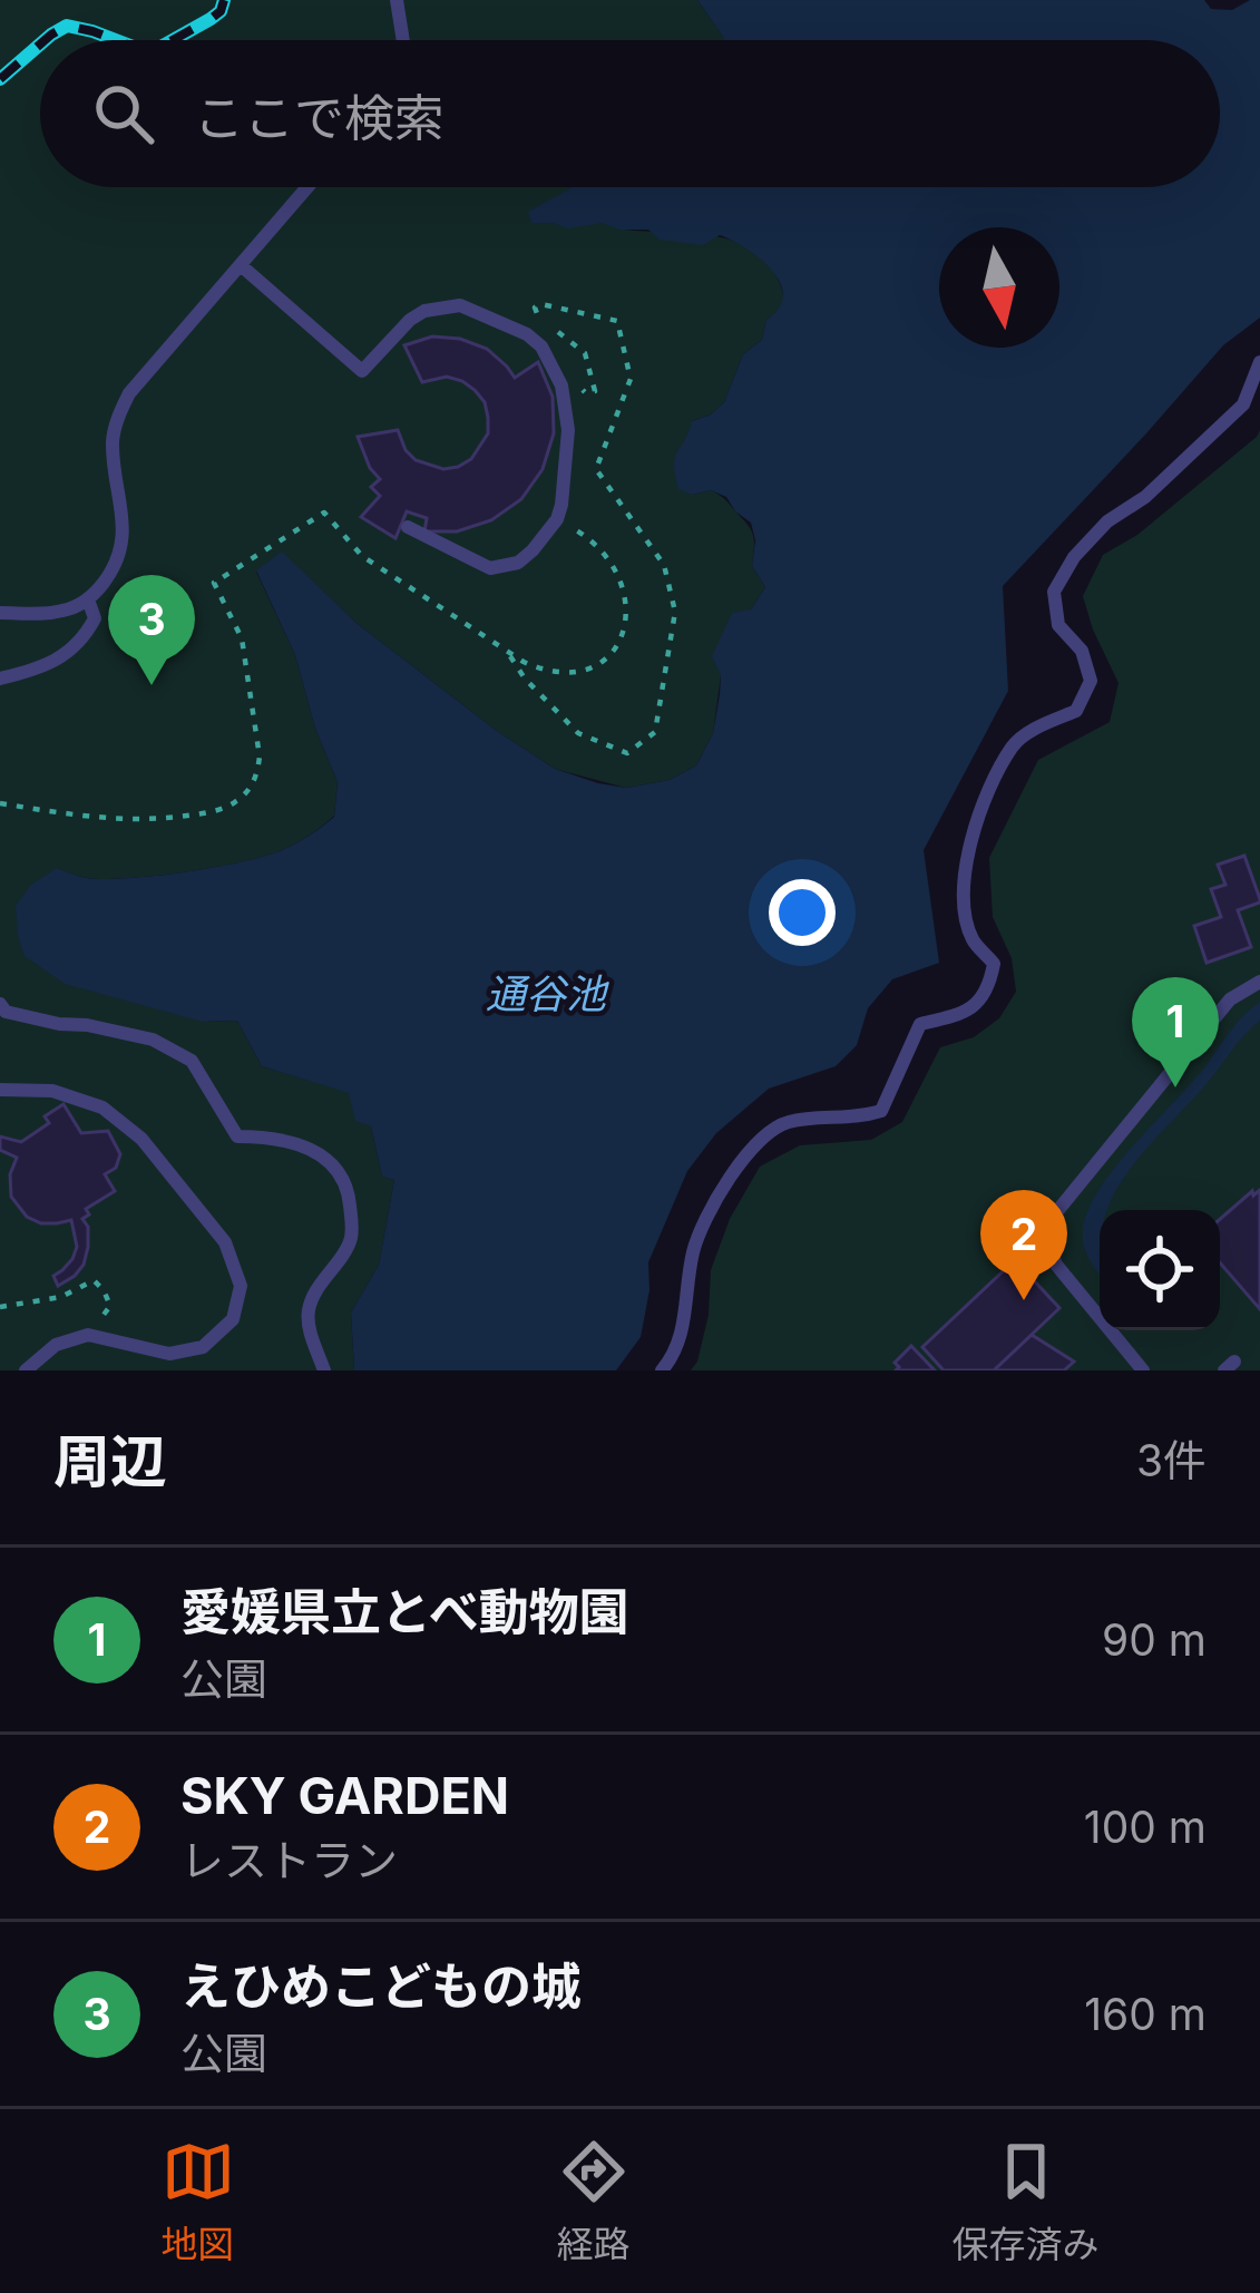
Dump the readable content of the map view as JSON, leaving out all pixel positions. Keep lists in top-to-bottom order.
{
  "water": ["通谷池"],
  "north": "bottom",
  "page": {
    "search": "ここで検索",
    "pins": ["3", "1", "2"],
    "heading": ["周辺", "3件"],
    "list": [
      {
        "mark": "1",
        "name": "愛媛県立とべ動物園",
        "note": "公園",
        "value": "90 m"
      },
      {
        "mark": "2",
        "name": "SKY GARDEN",
        "note": "レストラン",
        "value": "100 m"
      },
      {
        "mark": "3",
        "name": "えひめこどもの城",
        "note": "公園",
        "value": "160 m"
      }
    ],
    "nav": ["地図", "経路", "保存済み"]
  }
}
